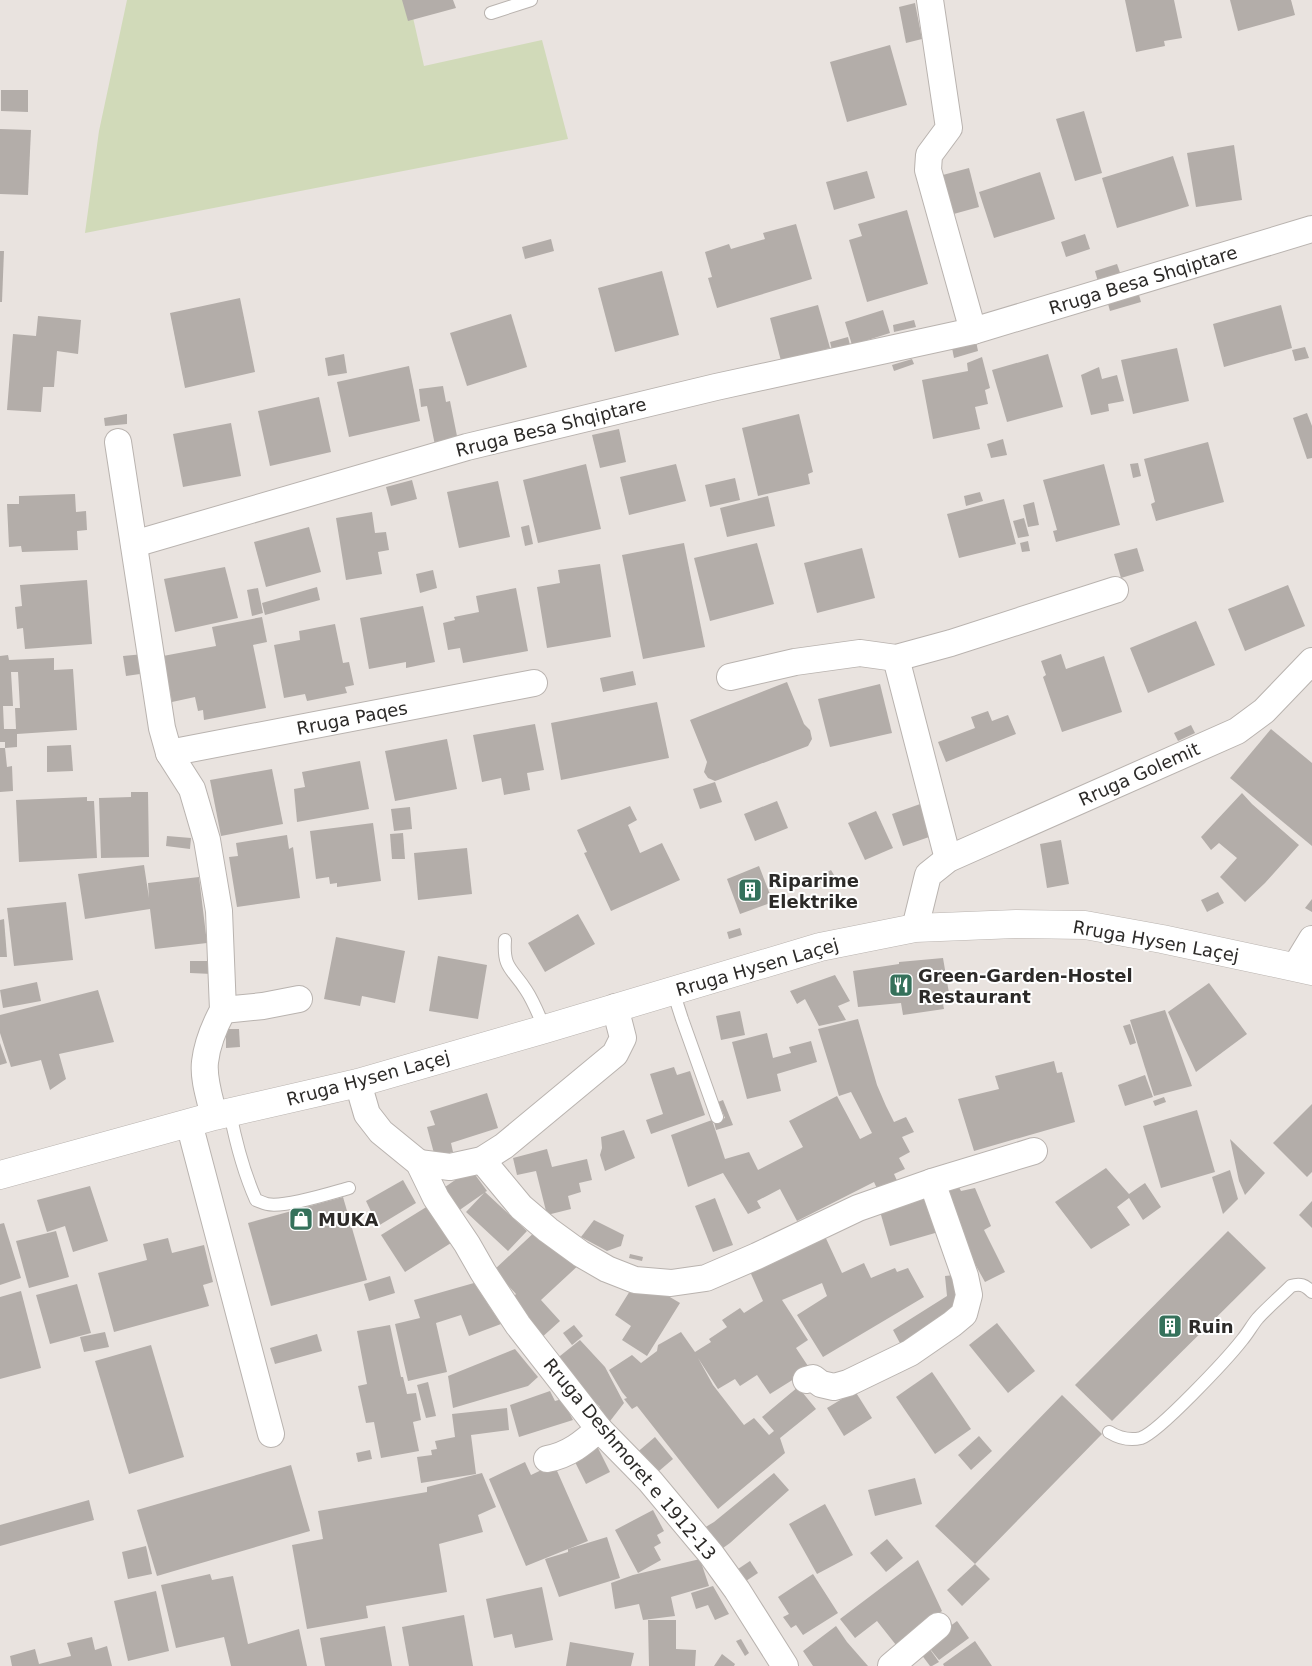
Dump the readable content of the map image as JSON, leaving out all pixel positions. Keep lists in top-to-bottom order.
{
  "streets": {
    "main road": ["Rruga Hysen Laçej"],
    "street": [
      "Rruga Besa Shqiptare",
      "Rruga Paqes",
      "Rruga Golemit",
      "Rruga Deshmoret e 1912-13"
    ]
  },
  "crossings": [
    ["Rruga Golemit", "Rruga Hysen Laçej"],
    ["Rruga Hysen Laçej", "Rruga Deshmoret e 1912-13"]
  ],
  "places": {
    "building": ["Riparime Elektrike", "Ruin"],
    "restaurant": ["Green-Garden-Hostel Restaurant"],
    "shop": ["MUKA"]
  }
}
